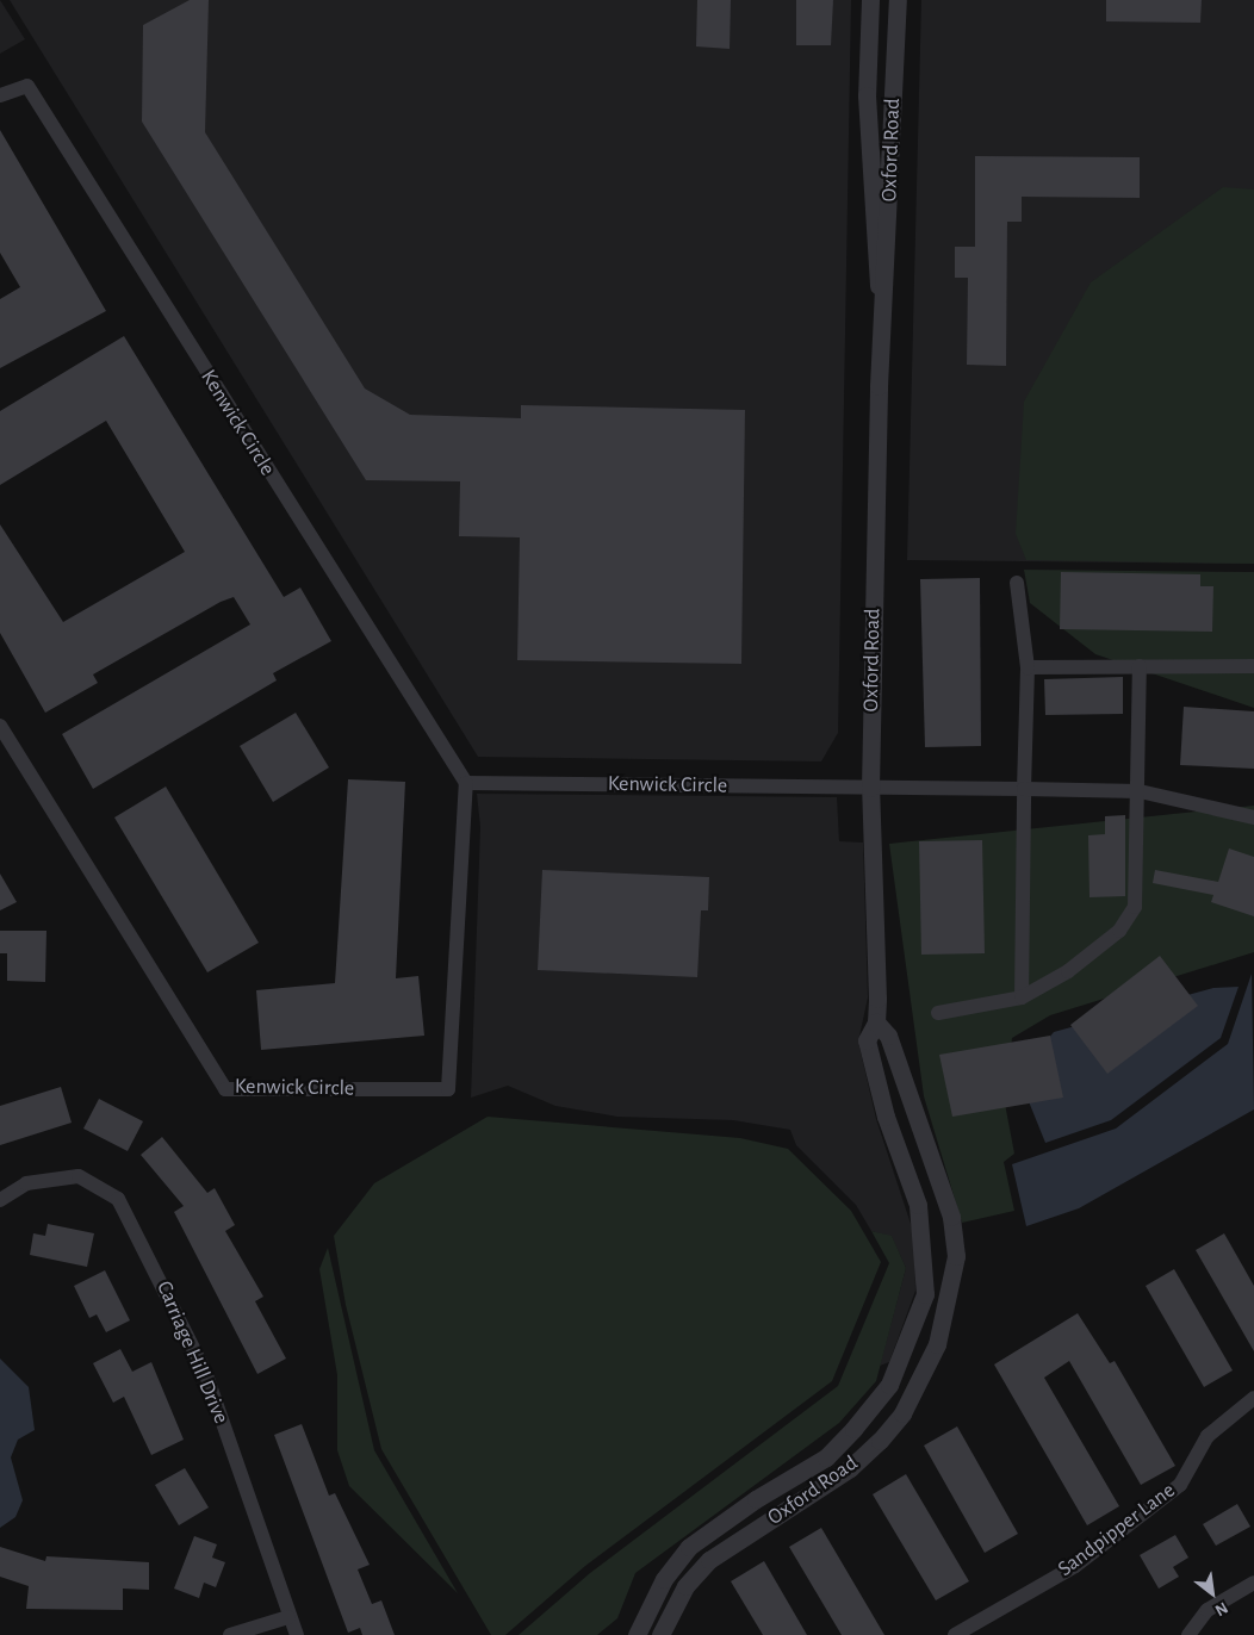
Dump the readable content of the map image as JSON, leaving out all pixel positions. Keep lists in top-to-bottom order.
{
  "streets": {
    "street": [
      "Oxford Road",
      "Kenwick Circle",
      "Carriage Hill Drive",
      "Sandpipper Lane"
    ]
  },
  "crossings": [
    ["Oxford Road", "Kenwick Circle"]
  ],
  "north": "bottom right"
}
